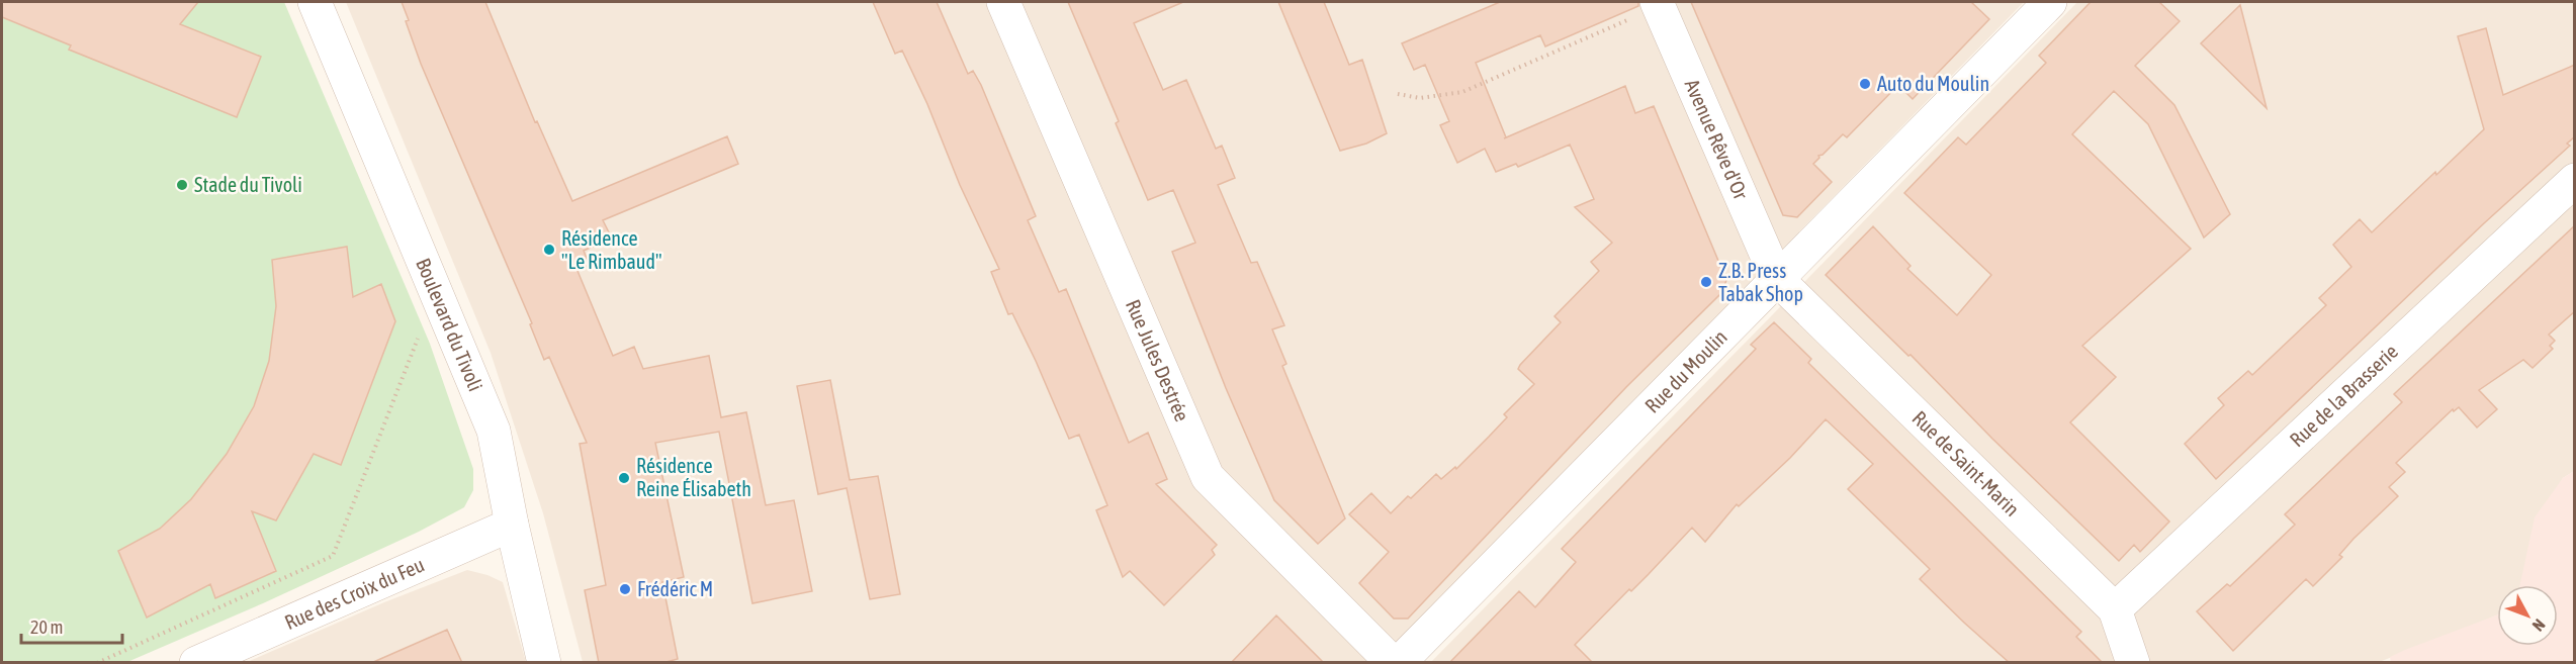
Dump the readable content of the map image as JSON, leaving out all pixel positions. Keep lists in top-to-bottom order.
{
  "streets": {
    "street": [
      "Avenue Rêve d'Or",
      "Boulevard du Tivoli",
      "Rue Jules Destrée",
      "Rue du Moulin",
      "Rue de la Brasserie",
      "Rue de Saint-Marin",
      "Rue des Croix du Feu"
    ]
  },
  "crossings": [
    ["Avenue Rêve d'Or", "Rue du Moulin"],
    ["Avenue Rêve d'Or", "Rue de Saint-Marin"],
    ["Boulevard du Tivoli", "Rue des Croix du Feu"],
    ["Rue du Moulin", "Rue de Saint-Marin"],
    ["Rue de la Brasserie", "Rue de Saint-Marin"]
  ],
  "places": [
    "Auto du Moulin",
    "Stade du Tivoli",
    "Résidence \"Le Rimbaud\"",
    "Z.B. Press Tabak Shop",
    "Résidence Reine Élisabeth",
    "Frédéric M"
  ],
  "scale_bar": "20 m",
  "north": "bottom right"
}
